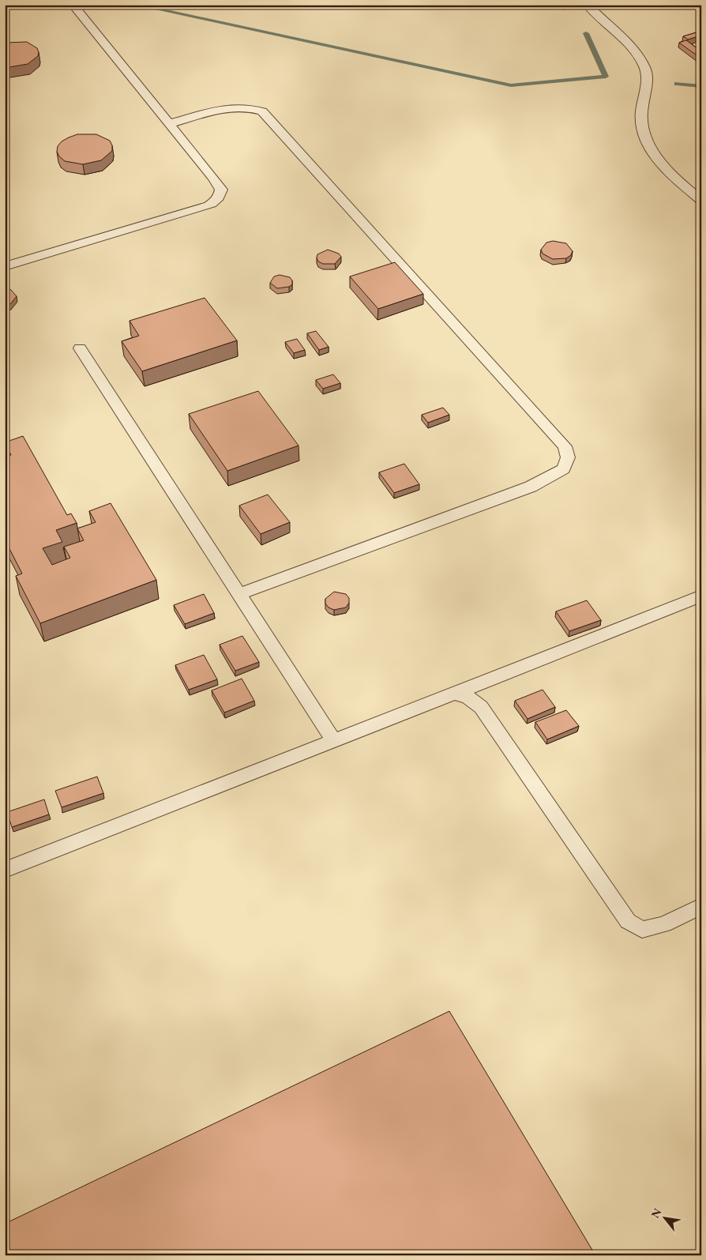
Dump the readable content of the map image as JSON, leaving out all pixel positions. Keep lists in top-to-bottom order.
{
  "north": "top left"
}
